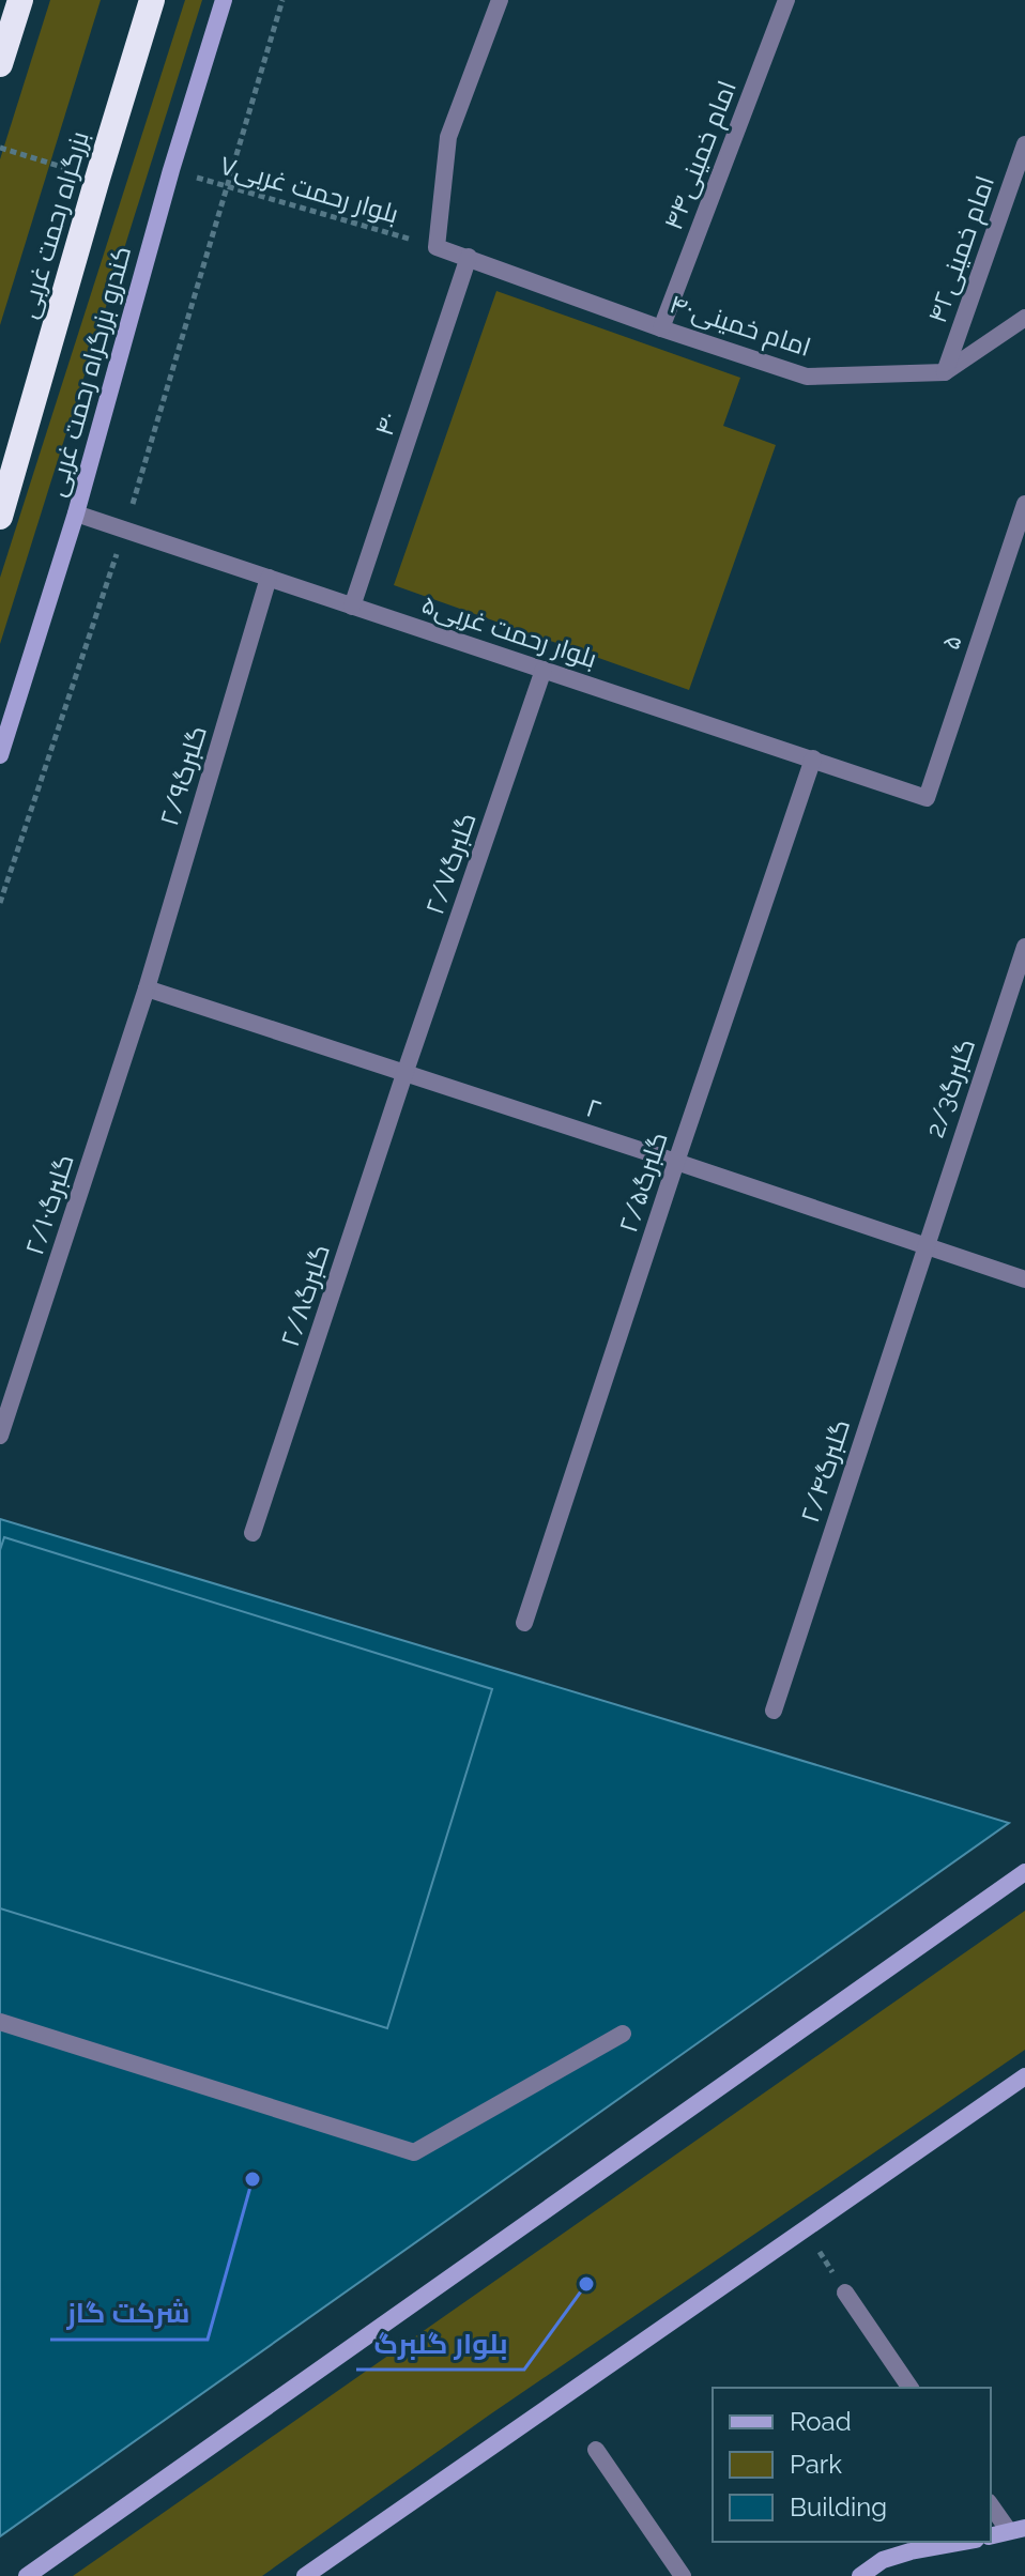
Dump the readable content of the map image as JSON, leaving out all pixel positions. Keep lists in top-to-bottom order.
{
  "streets": {
    "highway": ["بزرگراه رحمت غربی"],
    "street": [
      "۴۴امام خمینی",
      "امام خمینی۴۲",
      "امام خمینی۴۰",
      "کندرو بزرگراه رحمت غربی",
      "۴۰",
      "بلوار رحمت غربی۵",
      "۵",
      "گلبرگ۲/۹",
      "گلبرگ۲/۷",
      "2/3گلبرگ",
      "۲",
      "گلبرگ۲/۵",
      "گلبرگ۲/۱۰",
      "گلبرگ۲/۸",
      "گلبرگ۲/۴"
    ],
    "path": ["بلوار رحمت غربی۷"]
  },
  "crossings": [
    ["۴۴امام خمینی", "امام خمینی۴۰"],
    ["بلوار رحمت غربی۷", "امام خمینی۴۰"],
    ["بلوار رحمت غربی۷", "کندرو بزرگراه رحمت غربی"],
    ["امام خمینی۴۲", "امام خمینی۴۰"],
    ["امام خمینی۴۰", "۴۰"],
    ["کندرو بزرگراه رحمت غربی", "بلوار رحمت غربی۵"],
    ["۴۰", "بلوار رحمت غربی۵"],
    ["بلوار رحمت غربی۵", "۵"],
    ["بلوار رحمت غربی۵", "گلبرگ۲/۹"],
    ["بلوار رحمت غربی۵", "گلبرگ۲/۷"],
    ["بلوار رحمت غربی۵", "گلبرگ۲/۵"],
    ["گلبرگ۲/۹", "۲"],
    ["گلبرگ۲/۹", "گلبرگ۲/۱۰"],
    ["گلبرگ۲/۷", "۲"],
    ["گلبرگ۲/۷", "گلبرگ۲/۸"],
    ["2/3گلبرگ", "۲"],
    ["2/3گلبرگ", "گلبرگ۲/۴"],
    ["۲", "گلبرگ۲/۵"],
    ["۲", "گلبرگ۲/۱۰"],
    ["۲", "گلبرگ۲/۸"],
    ["۲", "گلبرگ۲/۴"]
  ],
  "places": ["شرکت گاز", "بلوار گلبرگ"],
  "legend": ["Road", "Park", "Building"]
}
